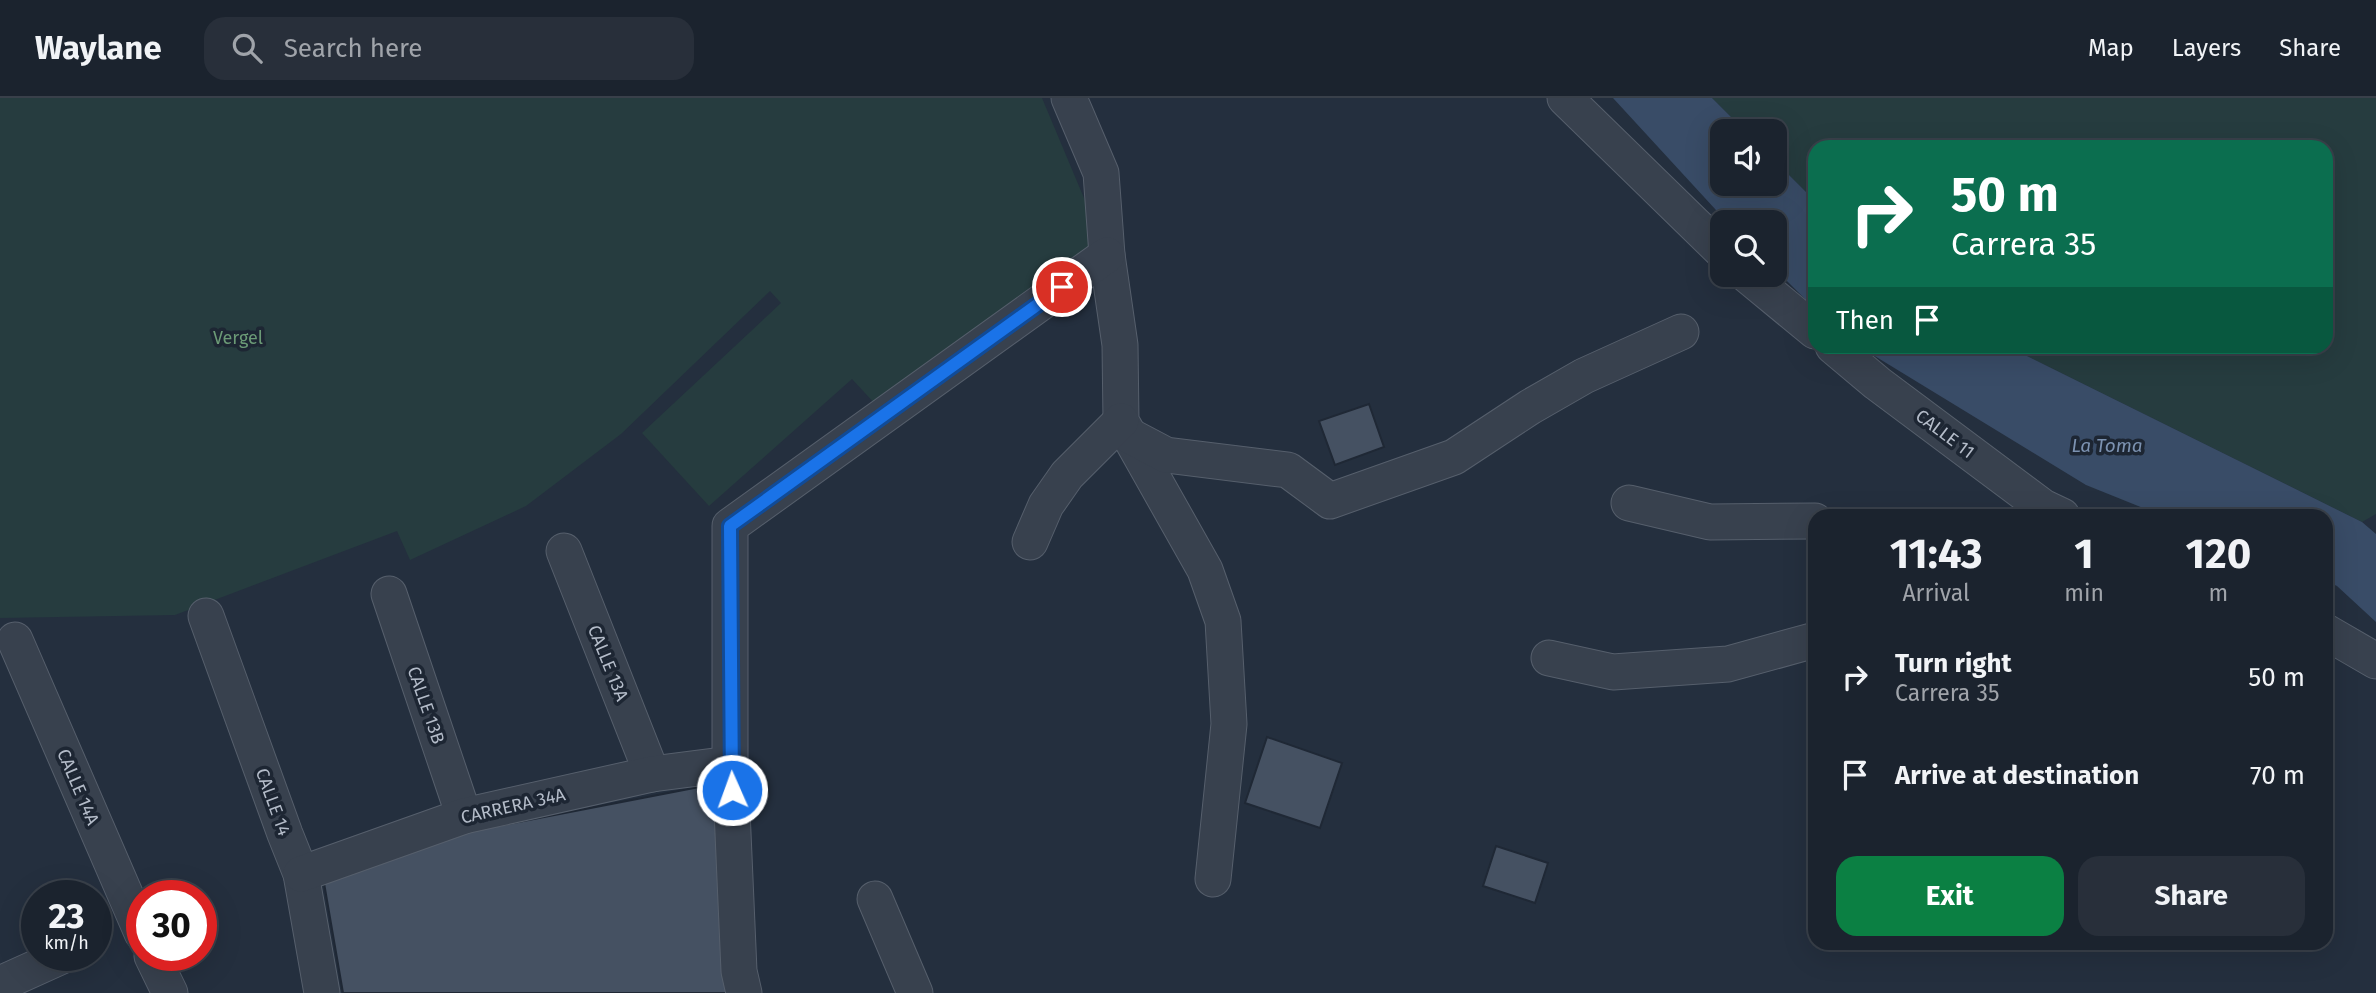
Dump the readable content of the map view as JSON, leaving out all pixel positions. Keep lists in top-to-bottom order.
{
  "streets": {
    "street": [
      "CALLE 11",
      "CALLE 13A",
      "CALLE 13B",
      "CALLE 14A",
      "CALLE 14",
      "CARRERA 34A"
    ]
  },
  "crossings": [
    ["CALLE 13A", "CARRERA 34A"],
    ["CALLE 13B", "CARRERA 34A"],
    ["CALLE 14", "CARRERA 34A"]
  ],
  "water": ["La Toma"],
  "parks": ["Vergel"],
  "page": {
    "header": "Waylane",
    "search": "Search here",
    "nav": ["Map", "Layers", "Share"],
    "turn": ["50 m", "Carrera 35"],
    "then": "Then",
    "eta": [
      "11:43",
      "Arrival",
      "1",
      "min",
      "120",
      "m"
    ],
    "list": [
      {
        "name": "Turn right",
        "note": "Carrera 35",
        "value": "50 m"
      },
      {
        "name": "Arrive at destination",
        "value": "70 m"
      }
    ],
    "buttons": ["Exit", "Share"],
    "speed": "23 km/h",
    "limit": "30"
  }
}
